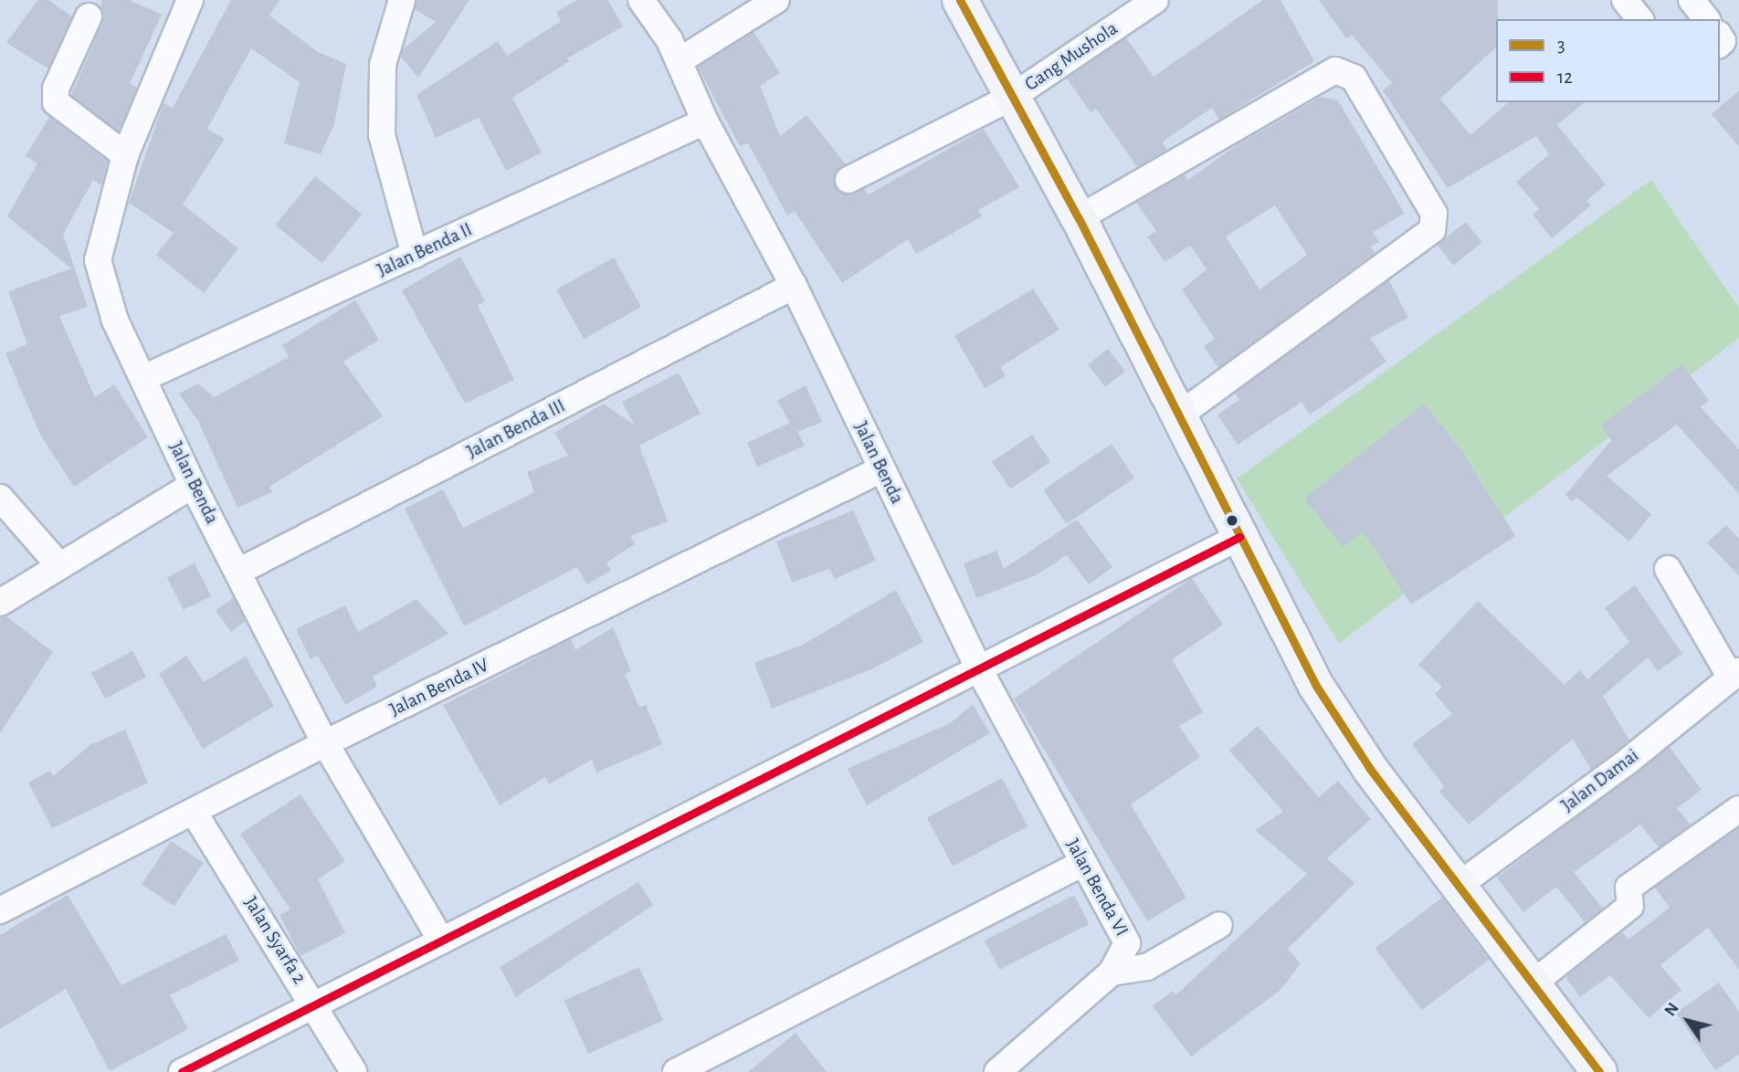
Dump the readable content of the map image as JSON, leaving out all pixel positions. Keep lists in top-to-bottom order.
{
  "streets": {
    "street": [
      "Gang Mushola",
      "Jalan Benda II",
      "Jalan Benda III",
      "Jalan Benda",
      "Jalan Benda IV",
      "Jalan Damai",
      "Jalan Benda VI",
      "Jalan Syarfa 2"
    ]
  },
  "crossings": [
    ["Jalan Benda II", "Jalan Benda"],
    ["Jalan Benda III", "Jalan Benda"],
    ["Jalan Benda", "Jalan Benda IV"],
    ["Jalan Benda", "Jalan Benda VI"],
    ["Jalan Benda IV", "Jalan Syarfa 2"]
  ],
  "lines": ["transit line 3", "transit line 12"],
  "legend": ["3", "12"],
  "north": "top left"
}
